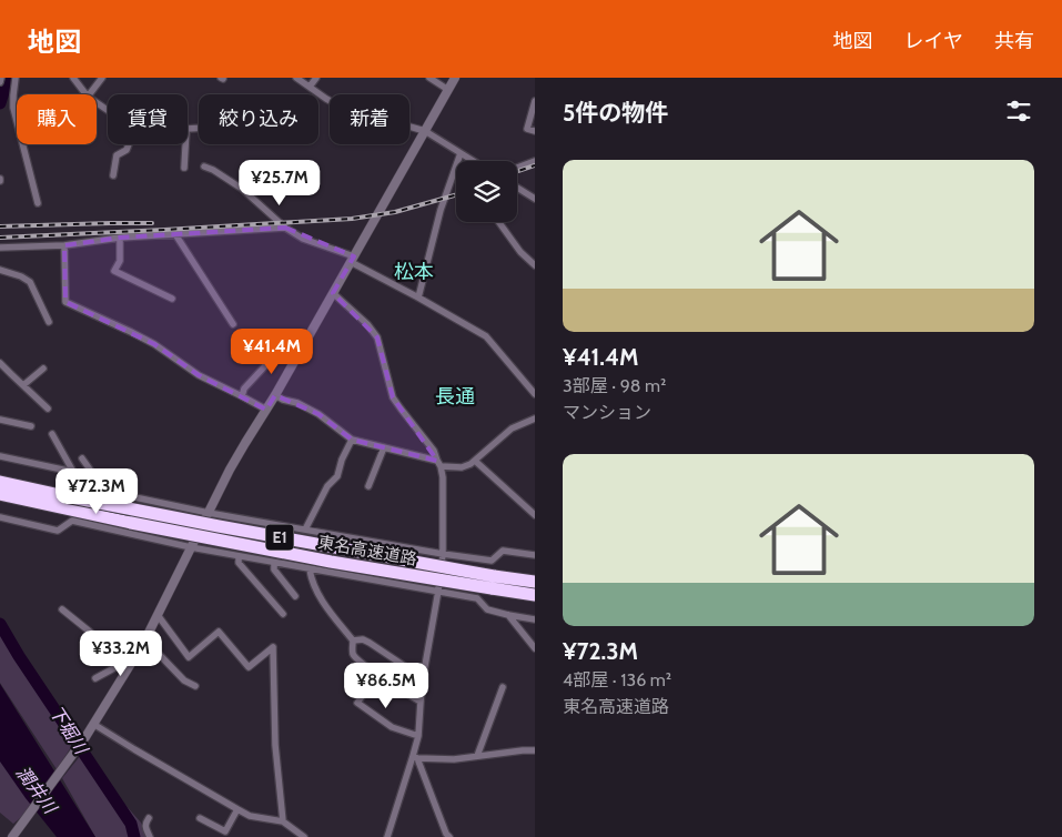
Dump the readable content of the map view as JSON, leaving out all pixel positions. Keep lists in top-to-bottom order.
{
  "streets": {
    "highway": ["E1", "東名高速道路"]
  },
  "districts": ["松本", "長通"],
  "water": ["下堀川", "潤井川"],
  "page": {
    "header": "地図",
    "nav": ["地図", "レイヤ", "共有"],
    "heading": "5件の物件",
    "chip": [
      "購入",
      "賃貸",
      "絞り込み",
      "新着"
    ],
    "list": [
      {
        "name": "¥41.4M",
        "note": "3部屋 · 98 m² · マンション"
      },
      {
        "name": "¥72.3M",
        "note": "4部屋 · 136 m² · 東名高速道路"
      }
    ],
    "price": [
      "¥25.7M",
      "¥41.4M",
      "¥72.3M",
      "¥33.2M",
      "¥86.5M"
    ]
  }
}
